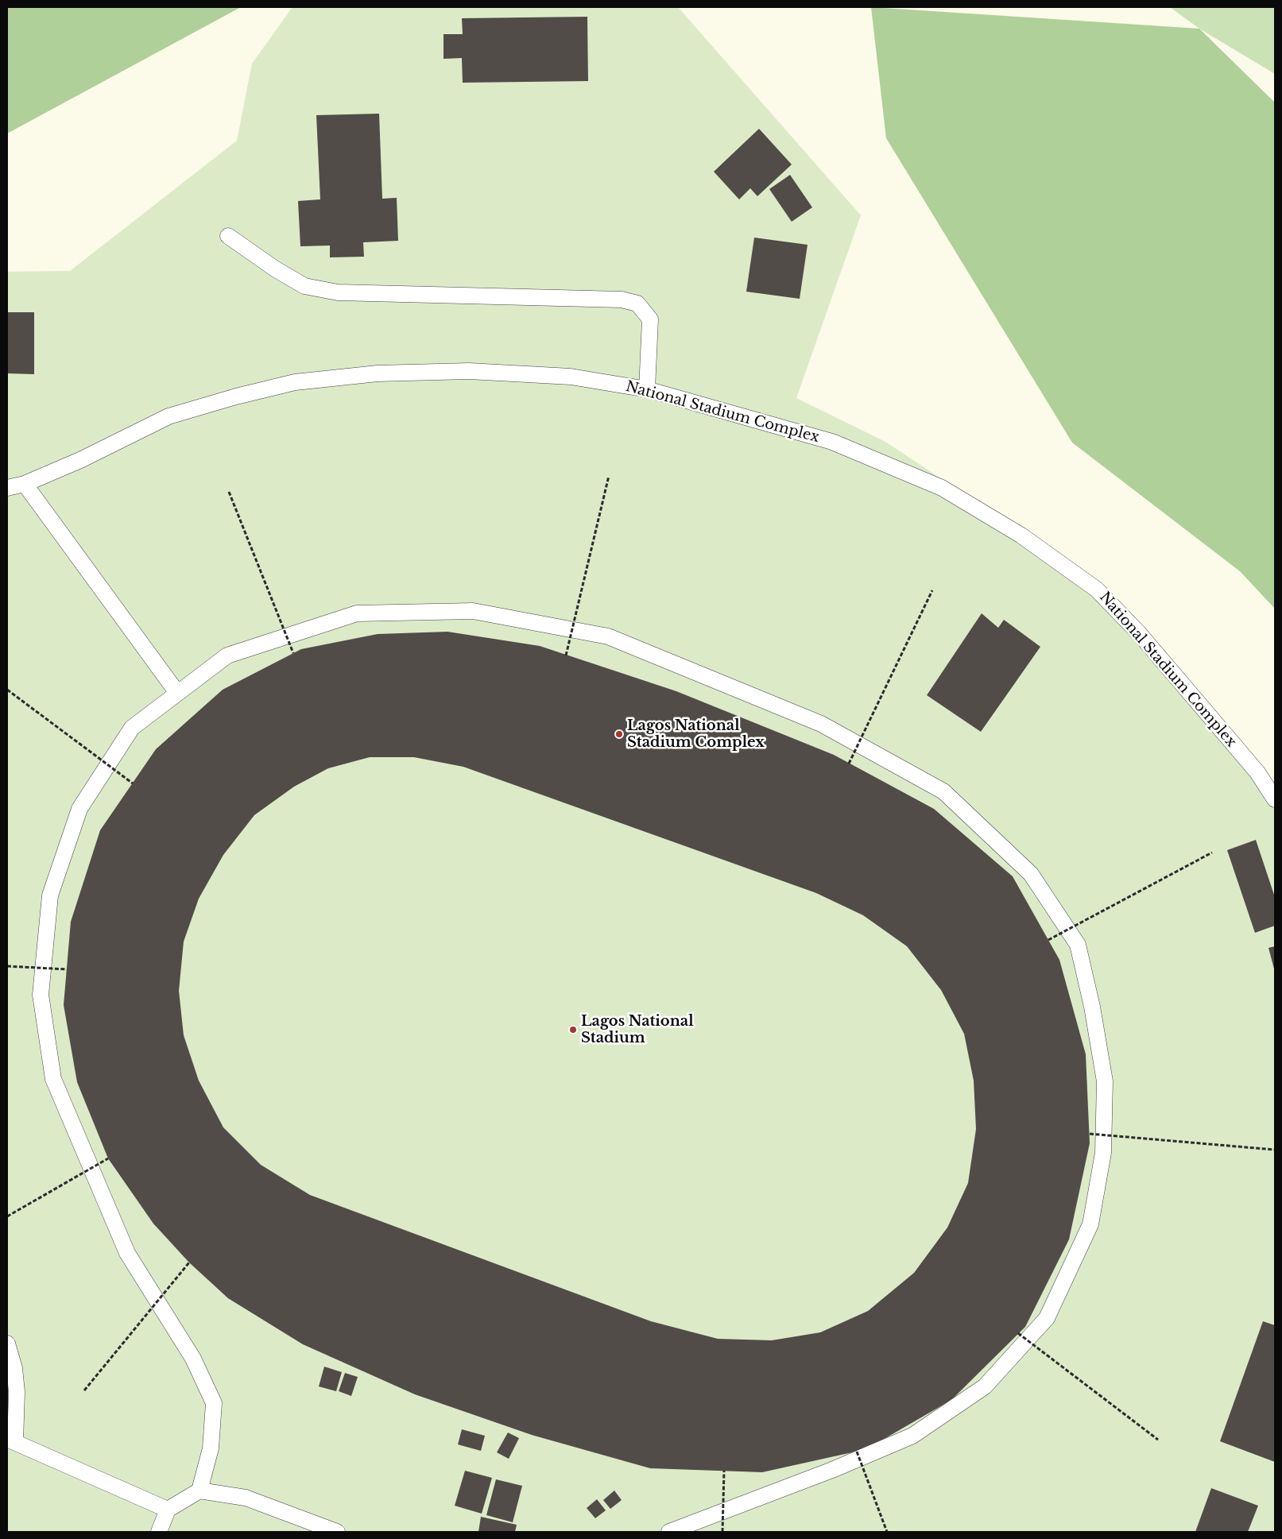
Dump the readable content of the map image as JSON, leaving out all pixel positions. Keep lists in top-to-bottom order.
{
  "streets": {
    "lane": ["National Stadium Complex"]
  },
  "places": ["Lagos National Stadium Complex", "Lagos National Stadium"]
}
